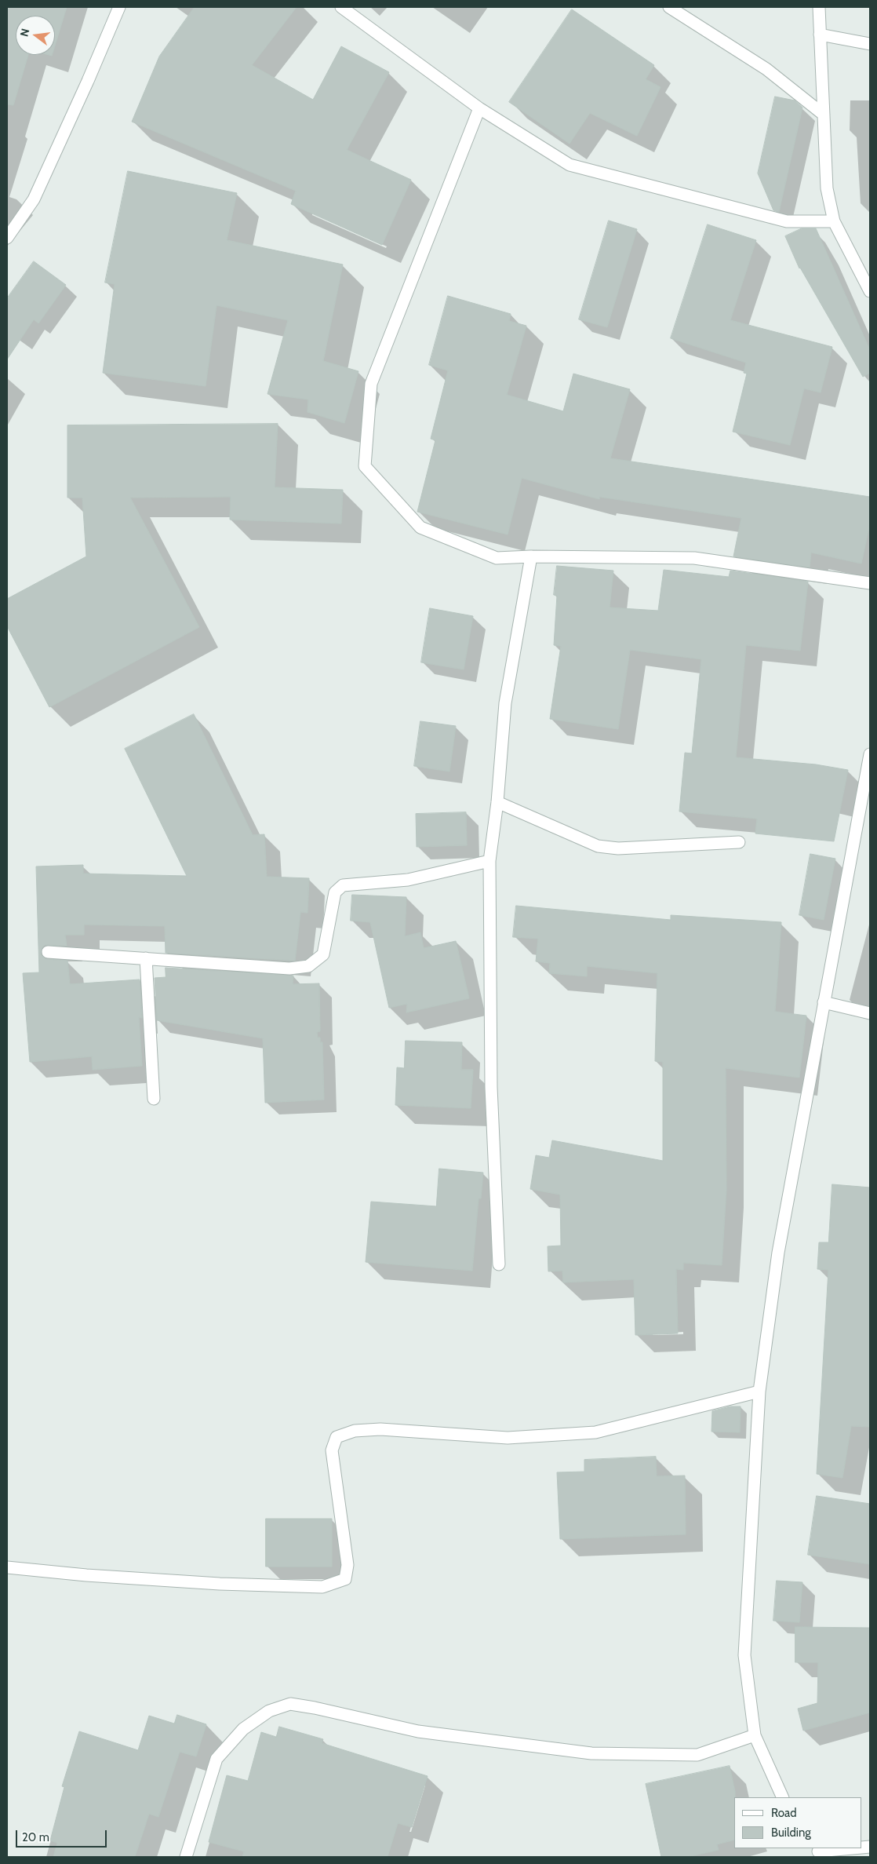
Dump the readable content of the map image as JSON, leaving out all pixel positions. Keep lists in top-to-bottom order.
{
  "legend": ["Road", "Building"],
  "scale_bar": "20 m",
  "north": "left"
}
